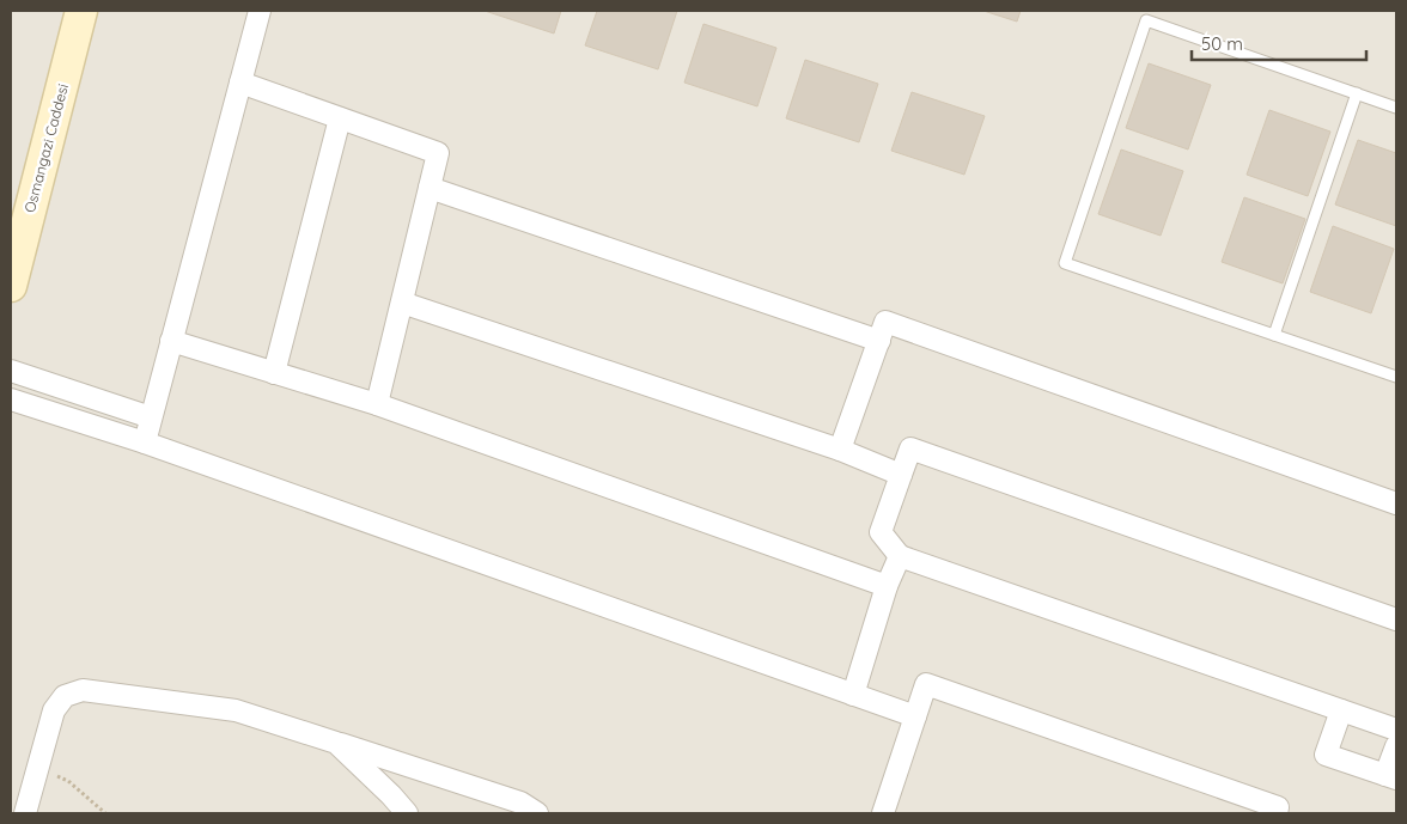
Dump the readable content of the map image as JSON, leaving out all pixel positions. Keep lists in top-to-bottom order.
{
  "streets": {
    "street": ["Osmangazi Caddesi"]
  },
  "scale_bar": "50 m"
}
